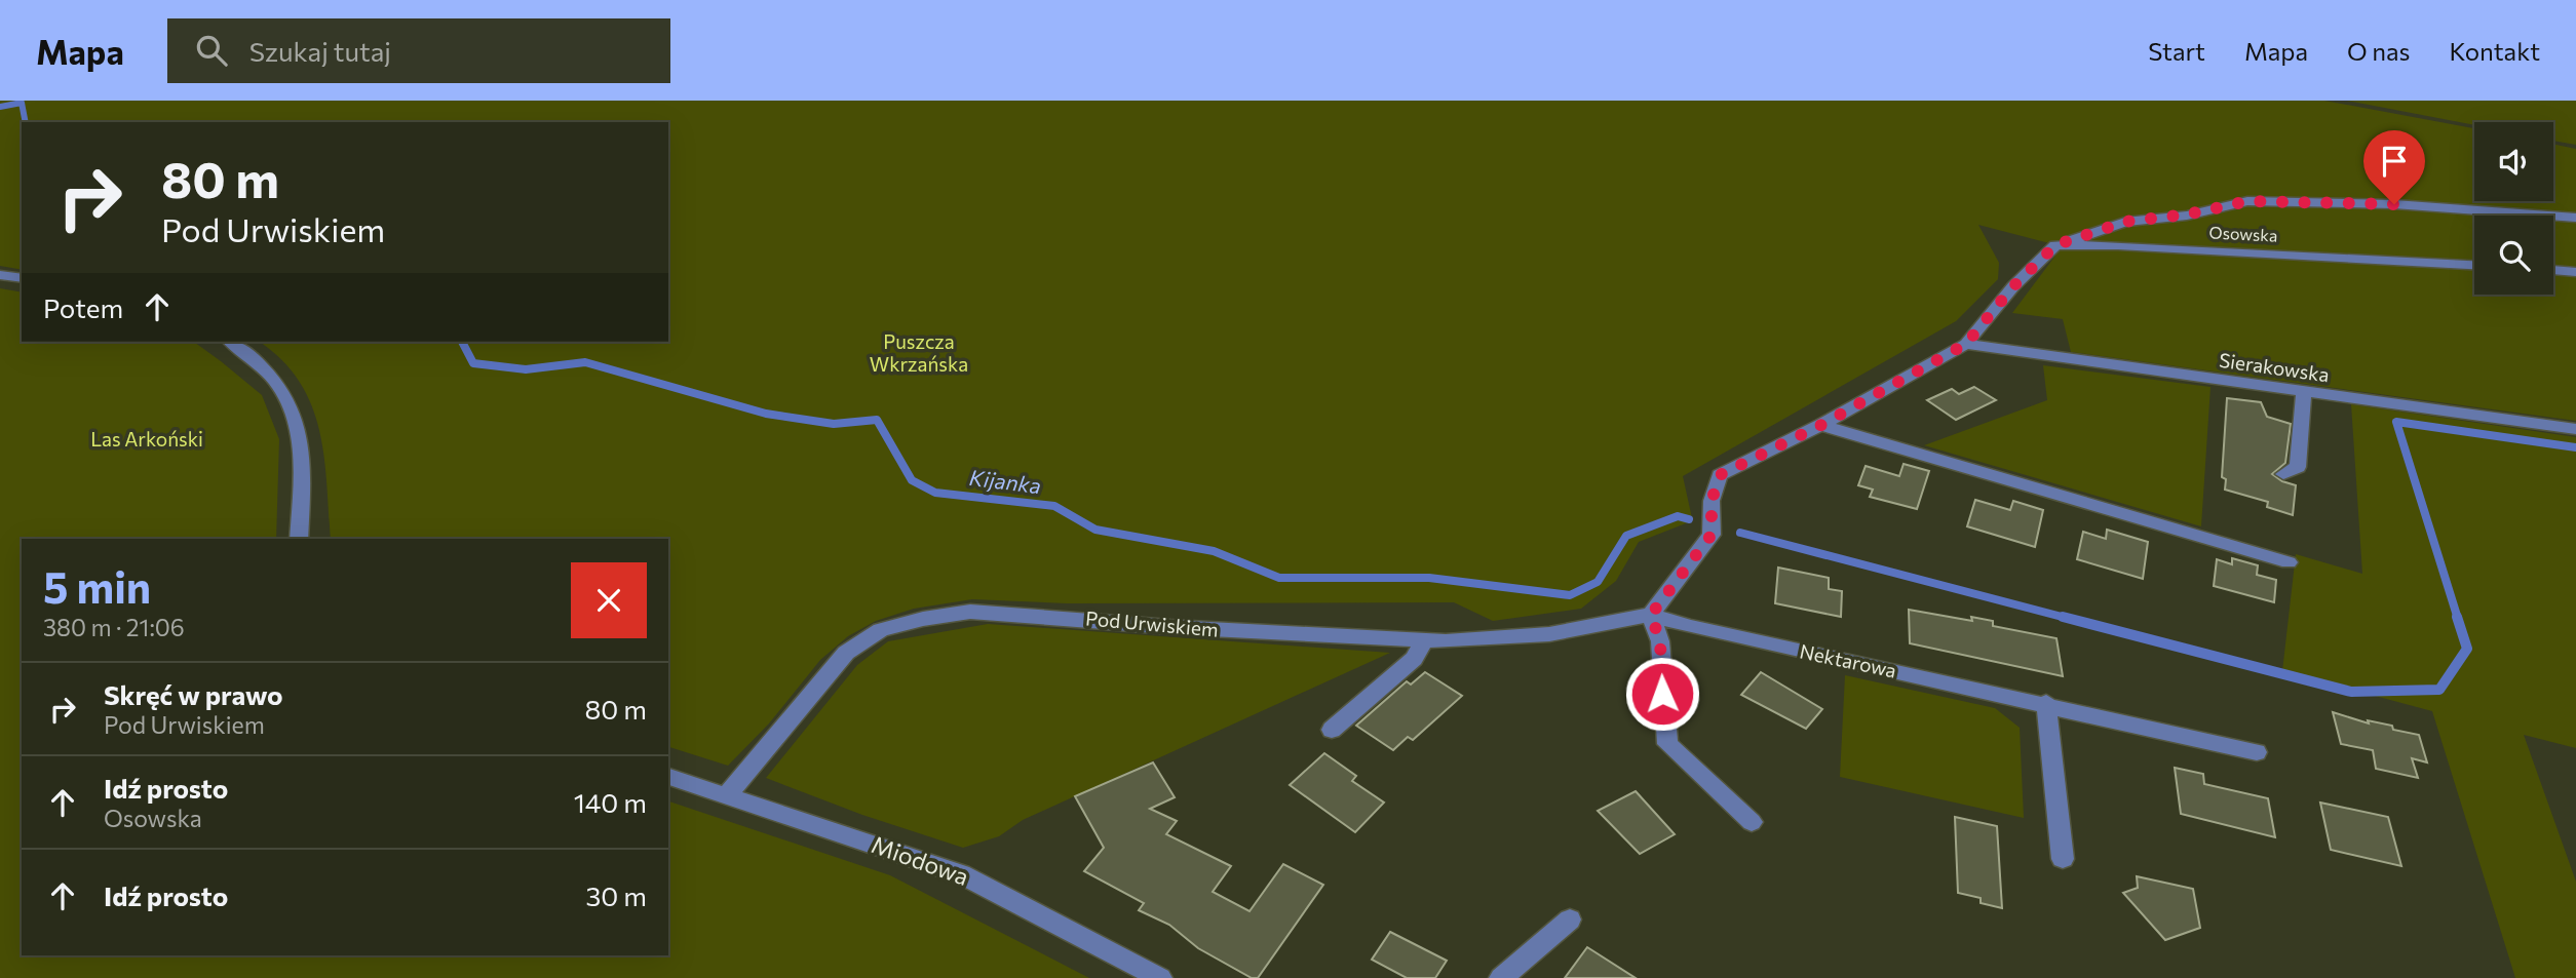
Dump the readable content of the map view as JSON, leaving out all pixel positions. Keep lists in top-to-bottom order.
{
  "streets": {
    "street": [
      "Osowska",
      "Sierakowska",
      "Pod Urwiskiem",
      "Nektarowa",
      "Miodowa"
    ]
  },
  "crossings": [
    ["Pod Urwiskiem", "Nektarowa"],
    ["Pod Urwiskiem", "Miodowa"]
  ],
  "water": ["Kijanka"],
  "parks": ["Puszcza Wkrzańska", "Las Arkoński"],
  "page": {
    "header": "Mapa",
    "search": "Szukaj tutaj",
    "nav": [
      "Start",
      "Mapa",
      "O nas",
      "Kontakt"
    ],
    "turn": ["80 m", "Pod Urwiskiem"],
    "then": "Potem",
    "heading": ["5 min", "380 m · 21:06"],
    "list": [
      {
        "name": "Skręć w prawo",
        "note": "Pod Urwiskiem",
        "value": "80 m"
      },
      {
        "name": "Idź prosto",
        "note": "Osowska",
        "value": "140 m"
      },
      {
        "name": "Idź prosto",
        "value": "30 m"
      }
    ]
  }
}
